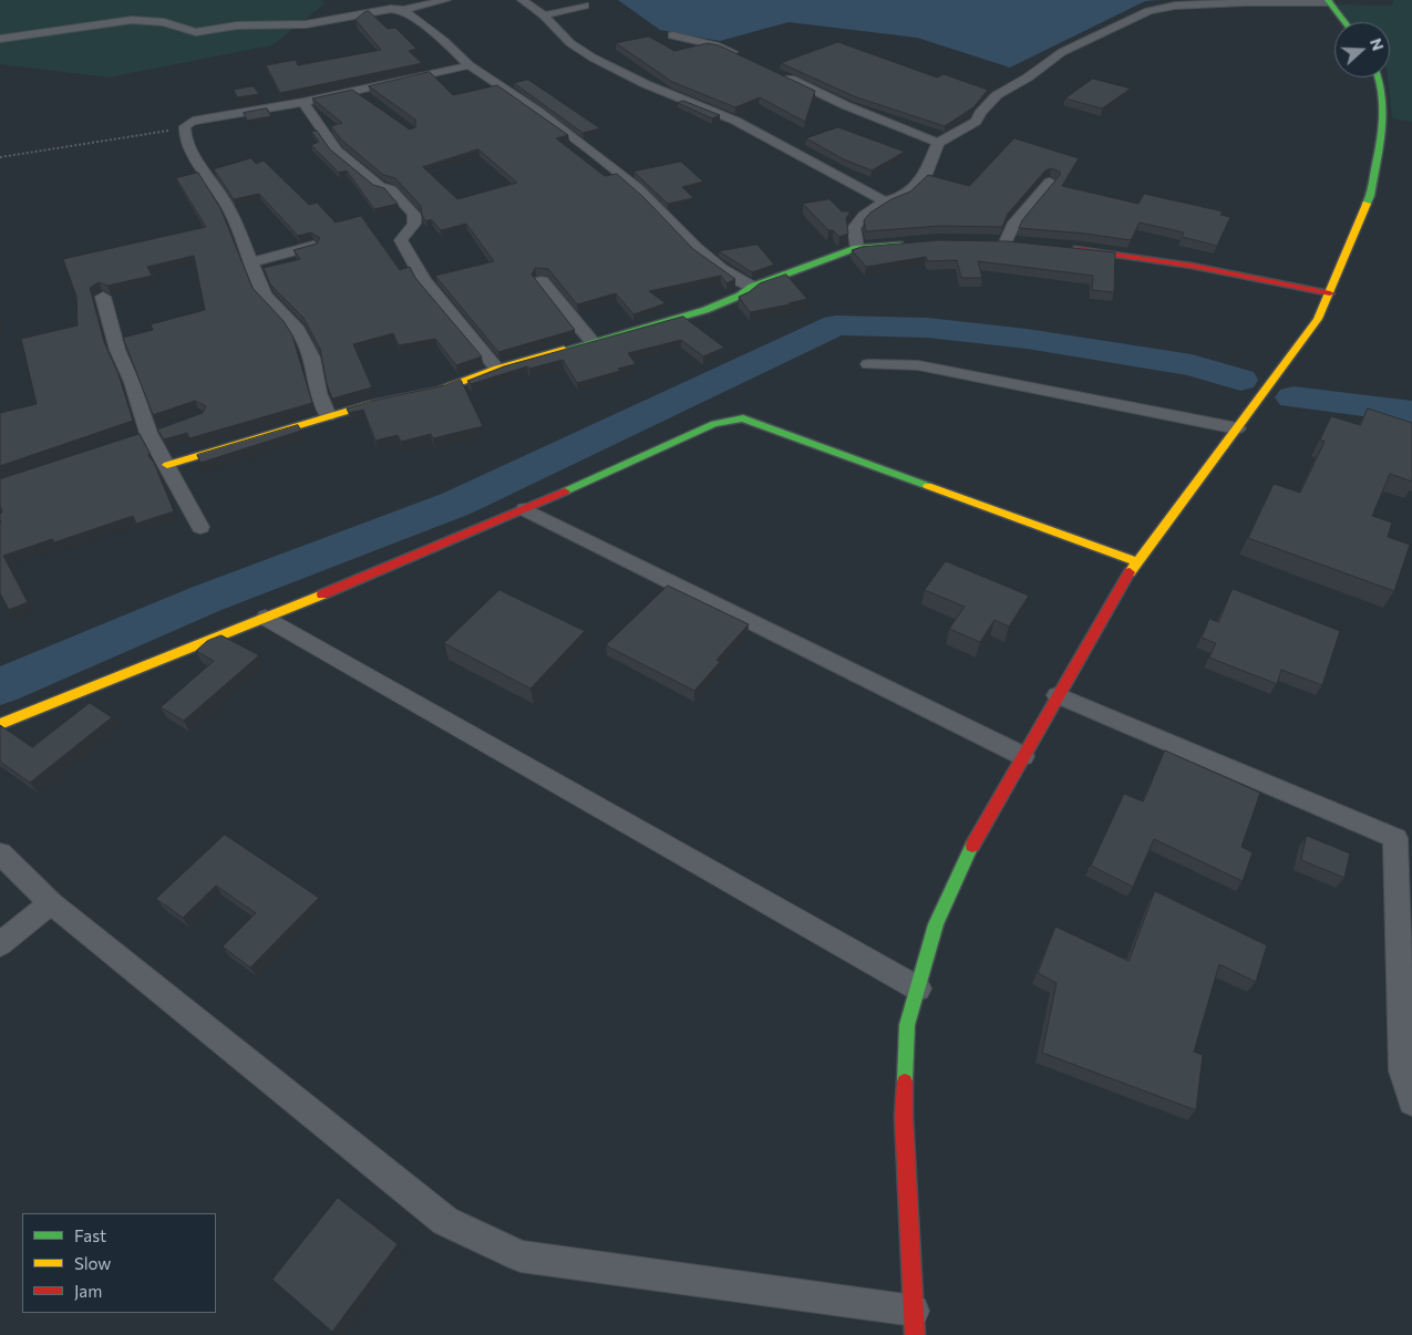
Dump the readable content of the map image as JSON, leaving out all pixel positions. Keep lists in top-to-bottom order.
{
  "legend": ["Fast", "Slow", "Jam"],
  "north": "right"
}
